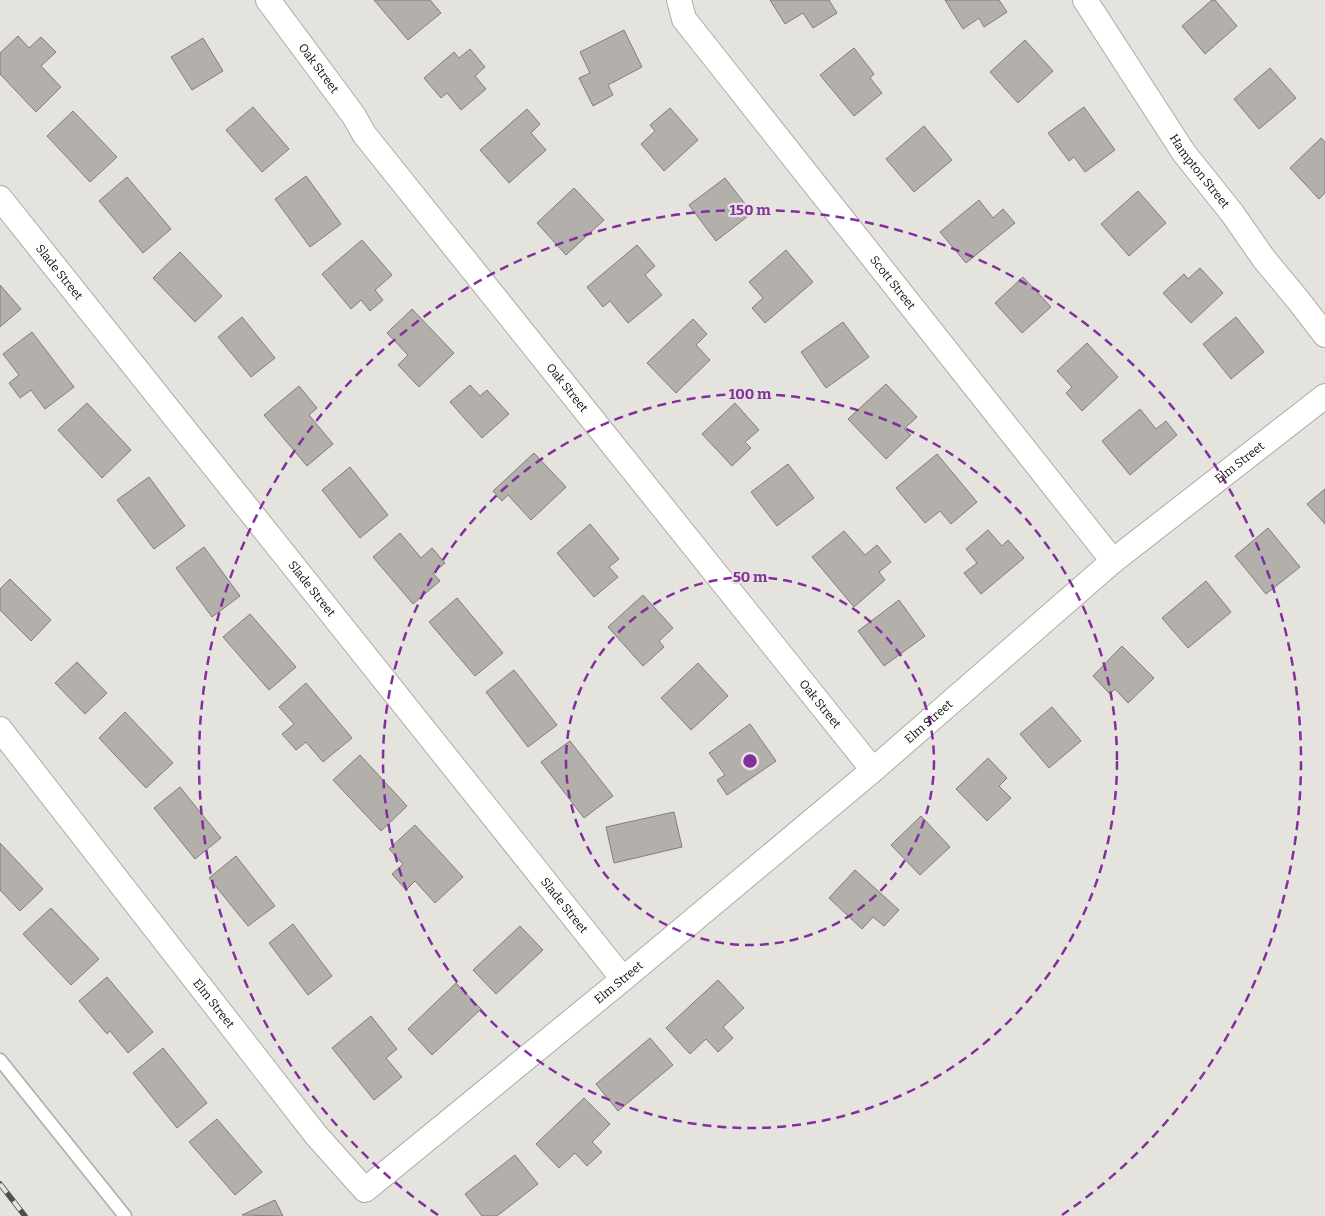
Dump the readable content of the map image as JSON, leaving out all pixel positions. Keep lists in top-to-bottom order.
{
  "streets": {
    "street": [
      "Oak Street",
      "Hampton Street",
      "Slade Street",
      "Scott Street",
      "Elm Street"
    ]
  },
  "crossings": [
    ["Oak Street", "Elm Street"],
    ["Slade Street", "Elm Street"],
    ["Scott Street", "Elm Street"]
  ],
  "rings": ["150 m", "100 m", "50 m"]
}
